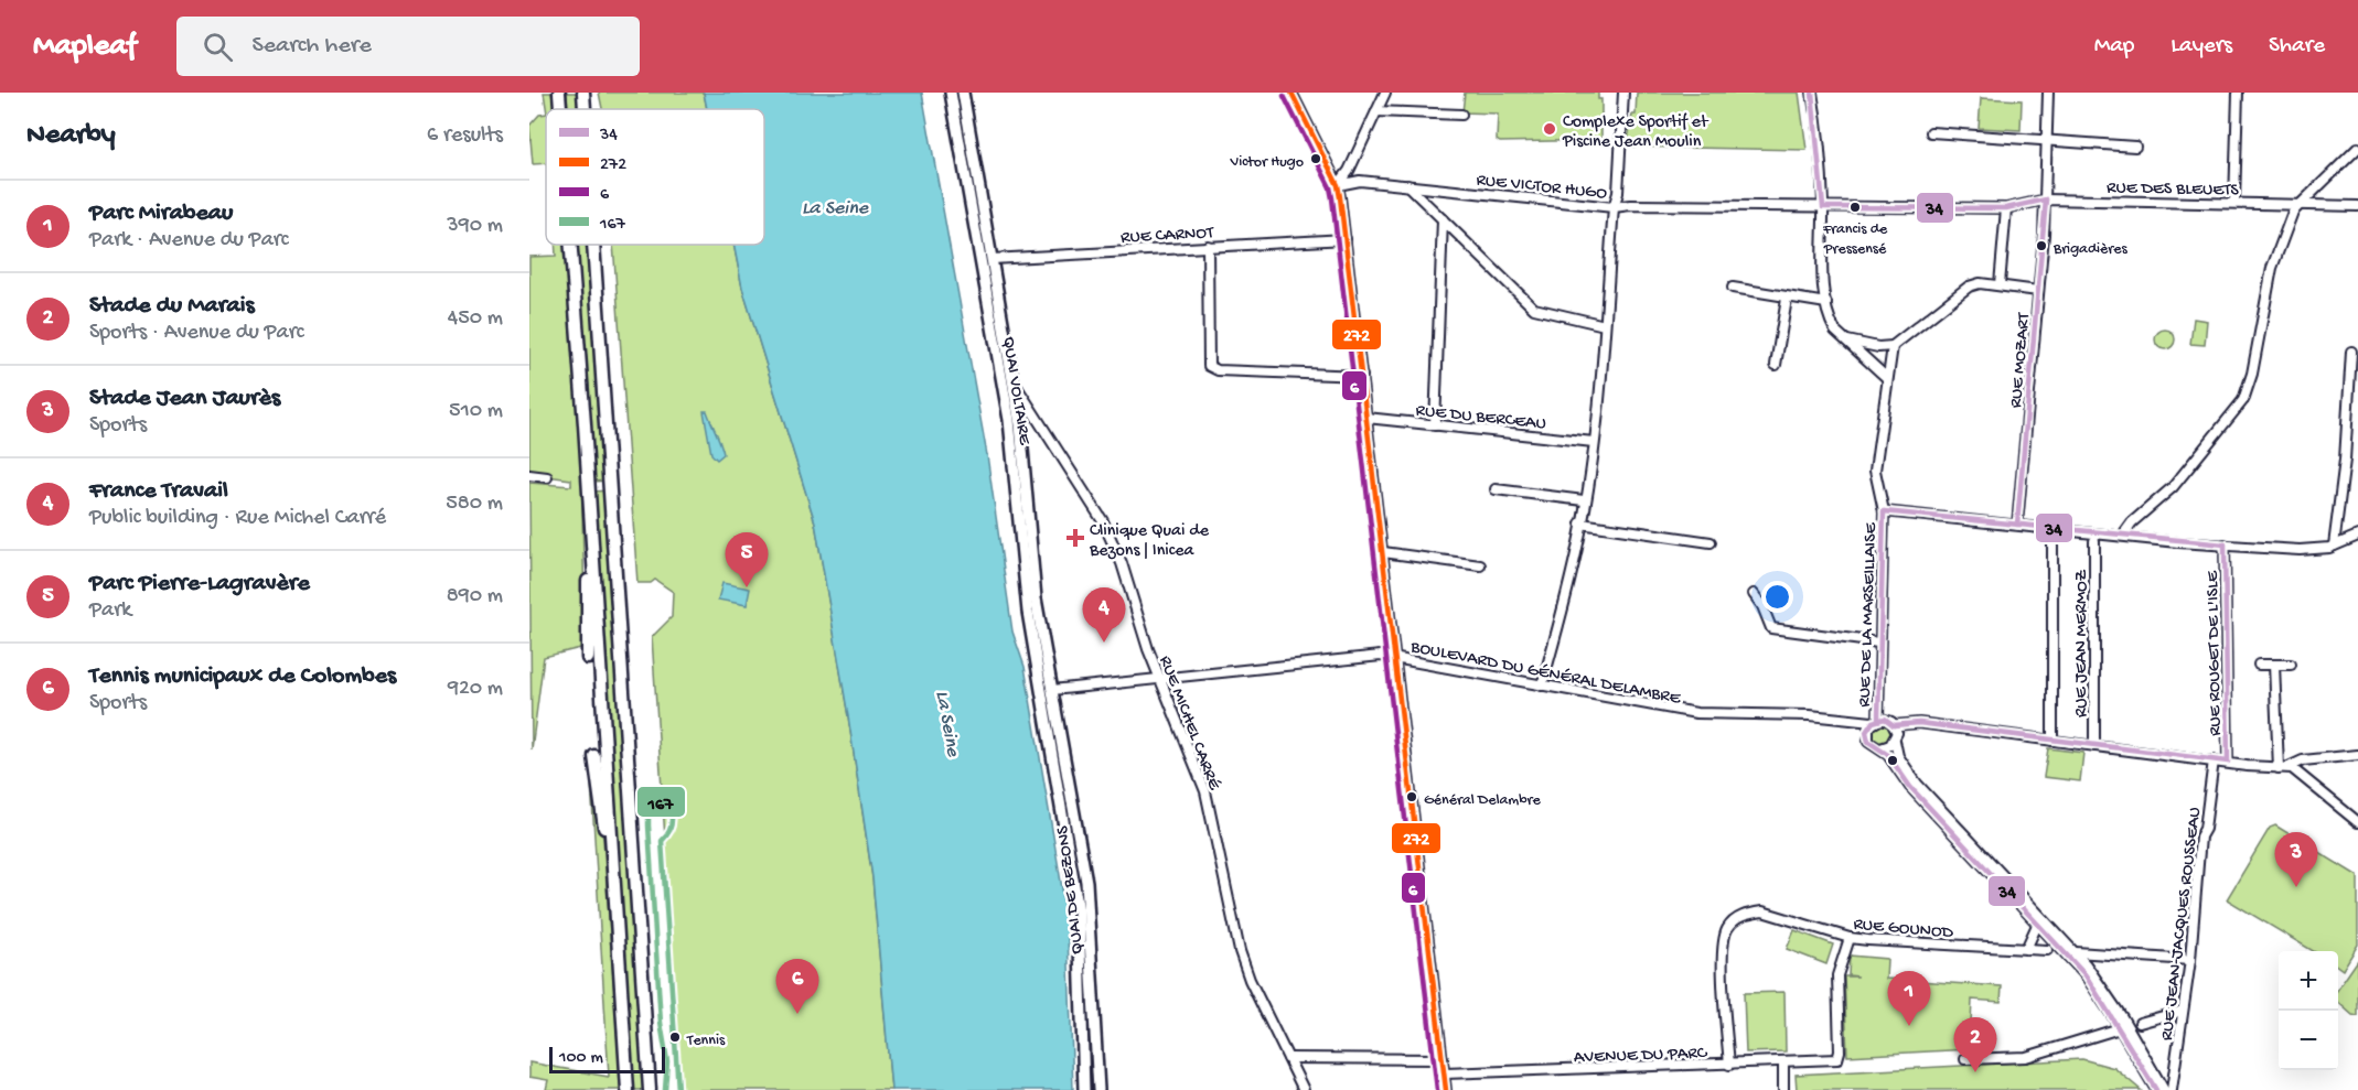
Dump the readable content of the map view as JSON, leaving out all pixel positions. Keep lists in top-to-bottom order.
{
  "streets": {
    "main road": ["QUAI VOLTAIRE", "QUAI DE BEZONS"],
    "street": [
      "RUE VICTOR HUGO",
      "RUE DES BLEUETS",
      "RUE CARNOT",
      "RUE MOZART",
      "RUE DU BERCEAU",
      "RUE DE LA MARSEILLAISE",
      "RUE JEAN MERMOZ",
      "RUE ROUGET DE L'ISLE",
      "BOULEVARD DU GÉNÉRAL DELAMBRE",
      "RUE MICHEL CARRÉ",
      "RUE JEAN-JACQUES ROUSSEAU",
      "RUE GOUNOD",
      "AVENUE DU PARC"
    ]
  },
  "crossings": [
    ["RUE VICTOR HUGO", "RUE DES BLEUETS"],
    ["RUE DES BLEUETS", "RUE MOZART"],
    ["RUE CARNOT", "QUAI VOLTAIRE"],
    ["QUAI VOLTAIRE", "BOULEVARD DU GÉNÉRAL DELAMBRE"],
    ["QUAI VOLTAIRE", "RUE MICHEL CARRÉ"],
    ["QUAI VOLTAIRE", "QUAI DE BEZONS"],
    ["RUE DE LA MARSEILLAISE", "BOULEVARD DU GÉNÉRAL DELAMBRE"],
    ["BOULEVARD DU GÉNÉRAL DELAMBRE", "RUE MICHEL CARRÉ"],
    ["BOULEVARD DU GÉNÉRAL DELAMBRE", "QUAI DE BEZONS"],
    ["RUE GOUNOD", "AVENUE DU PARC"]
  ],
  "water": ["La Seine"],
  "places": {
    "other": [
      "Complexe Sportif et Piscine Jean Moulin",
      "Victor Hugo",
      "Francis de Pressensé",
      "Brigadières",
      "Général Delambre",
      "Tennis"
    ],
    "health": ["Clinique Quai de Bezons | Inicea"]
  },
  "lines": [
    "transit line 34",
    "transit line 272",
    "transit line 6",
    "transit line 167"
  ],
  "legend": [
    "34",
    "272",
    "6",
    "167"
  ],
  "scale_bar": "100 m",
  "page": {
    "header": "Mapleaf",
    "search": "Search here",
    "nav": ["Map", "Layers", "Share"],
    "heading": ["Nearby", "6 results"],
    "list": [
      {
        "mark": "1",
        "name": "Parc Mirabeau",
        "note": "Park · Avenue du Parc",
        "value": "390 m"
      },
      {
        "mark": "2",
        "name": "Stade du Marais",
        "note": "Sports · Avenue du Parc",
        "value": "450 m"
      },
      {
        "mark": "3",
        "name": "Stade Jean Jaurès",
        "note": "Sports",
        "value": "510 m"
      },
      {
        "mark": "4",
        "name": "France Travail",
        "note": "Public building · Rue Michel Carré",
        "value": "580 m"
      },
      {
        "mark": "5",
        "name": "Parc Pierre-Lagravère",
        "note": "Park",
        "value": "890 m"
      },
      {
        "mark": "6",
        "name": "Tennis municipaux de Colombes",
        "note": "Sports",
        "value": "920 m"
      }
    ],
    "pins": [
      "5",
      "4",
      "3",
      "6",
      "1",
      "2"
    ],
    "map_buttons": ["+", "−"],
    "scale": "100 m"
  }
}
